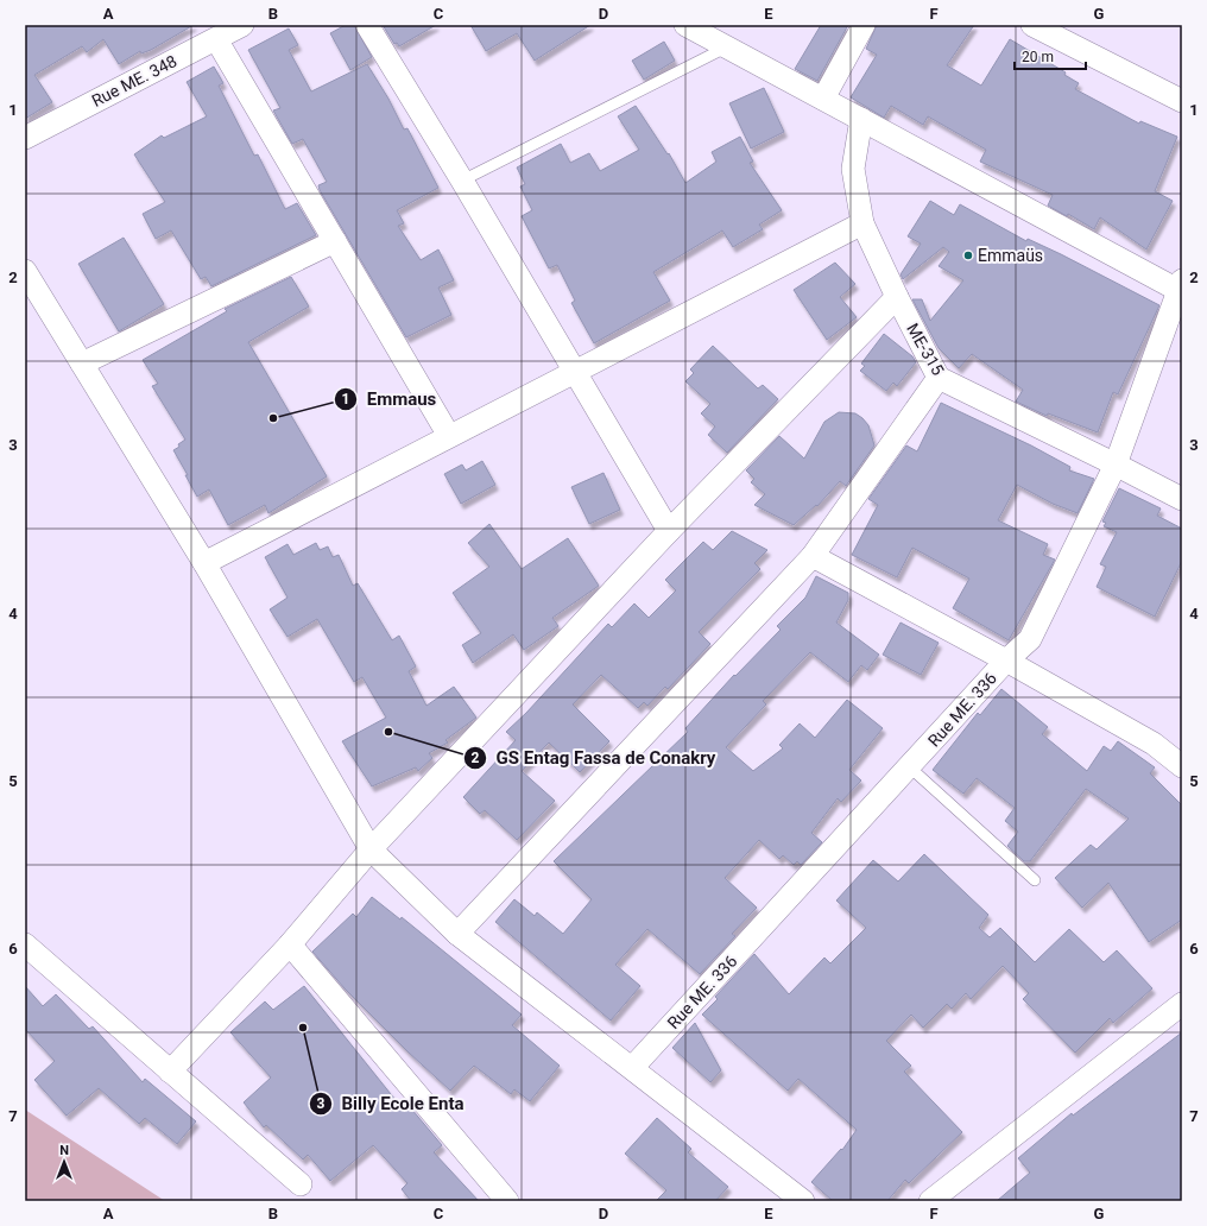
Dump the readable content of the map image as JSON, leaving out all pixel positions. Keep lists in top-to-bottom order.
{
  "streets": {
    "street": ["Rue ME. 348", "ME-315", "Rue ME. 336"]
  },
  "crossings": [
    ["ME-315", "Rue ME. 336"]
  ],
  "places": [
    "Emmaüs",
    "Emmaus",
    "GS Entag Fassa de Conakry",
    "Billy Ecole Enta"
  ],
  "scale_bar": "20 m",
  "north": "top",
  "grid": {
    "columns": [
      "A",
      "B",
      "C",
      "D",
      "E",
      "F",
      "G"
    ],
    "rows": [
      "1",
      "2",
      "3",
      "4",
      "5",
      "6",
      "7"
    ]
  }
}
